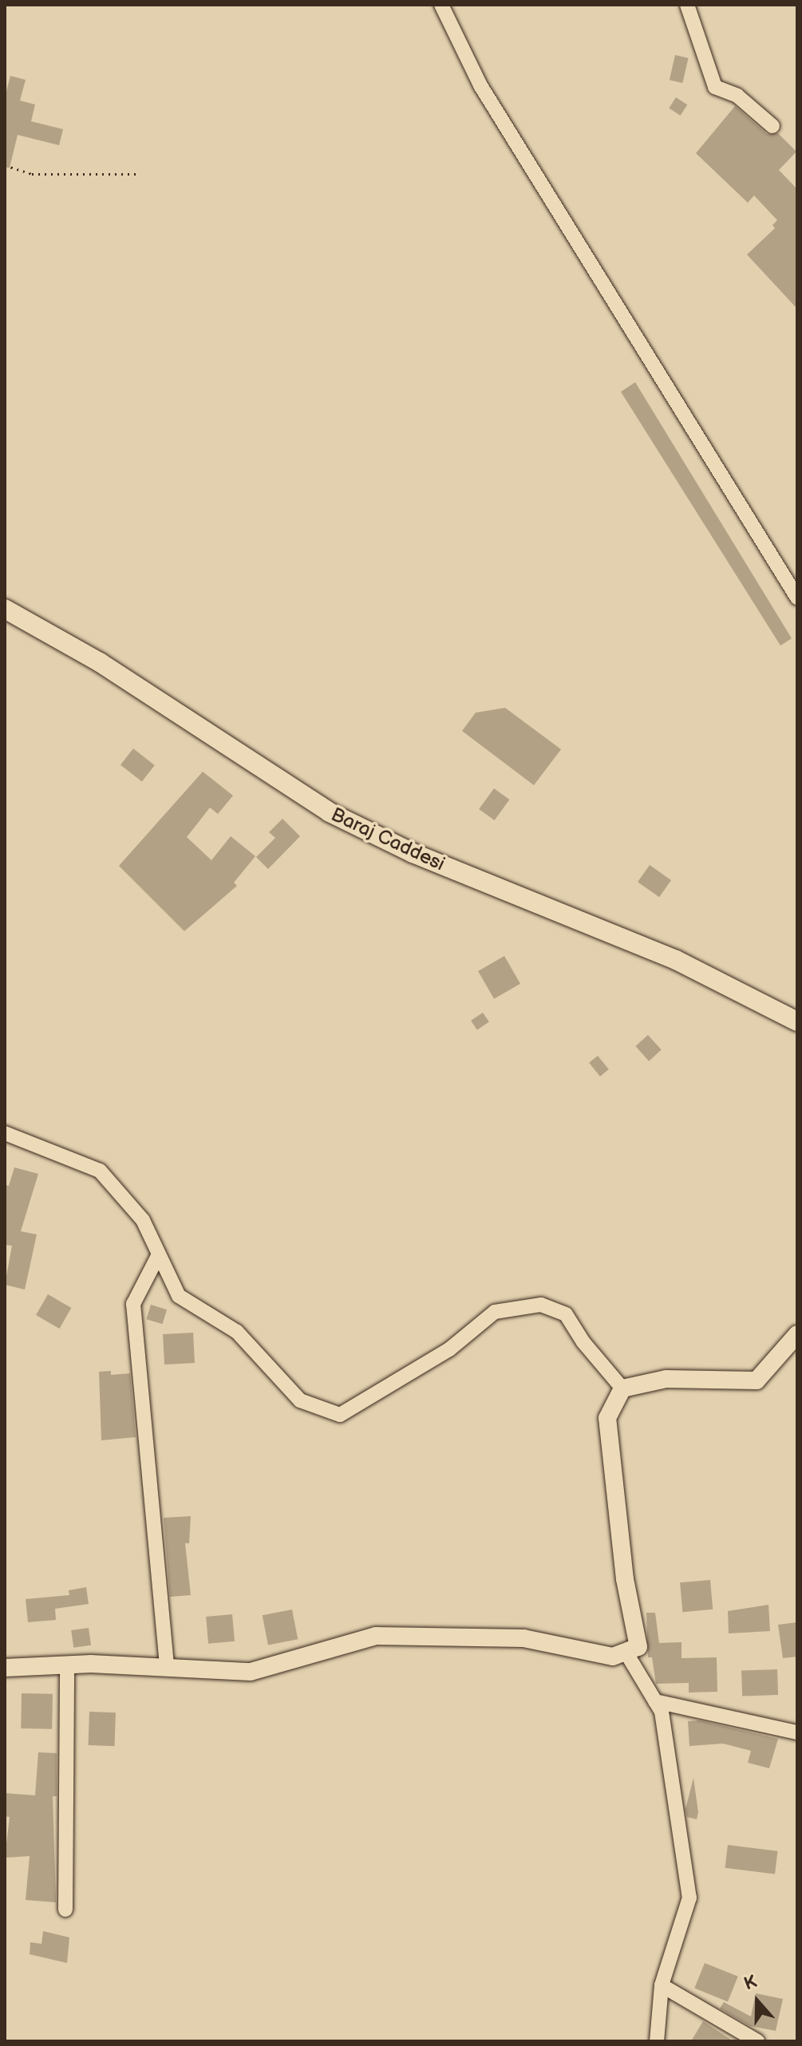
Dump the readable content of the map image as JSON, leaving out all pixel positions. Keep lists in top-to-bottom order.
{
  "streets": {
    "main road": ["Baraj Caddesi"]
  },
  "north": "top"
}
